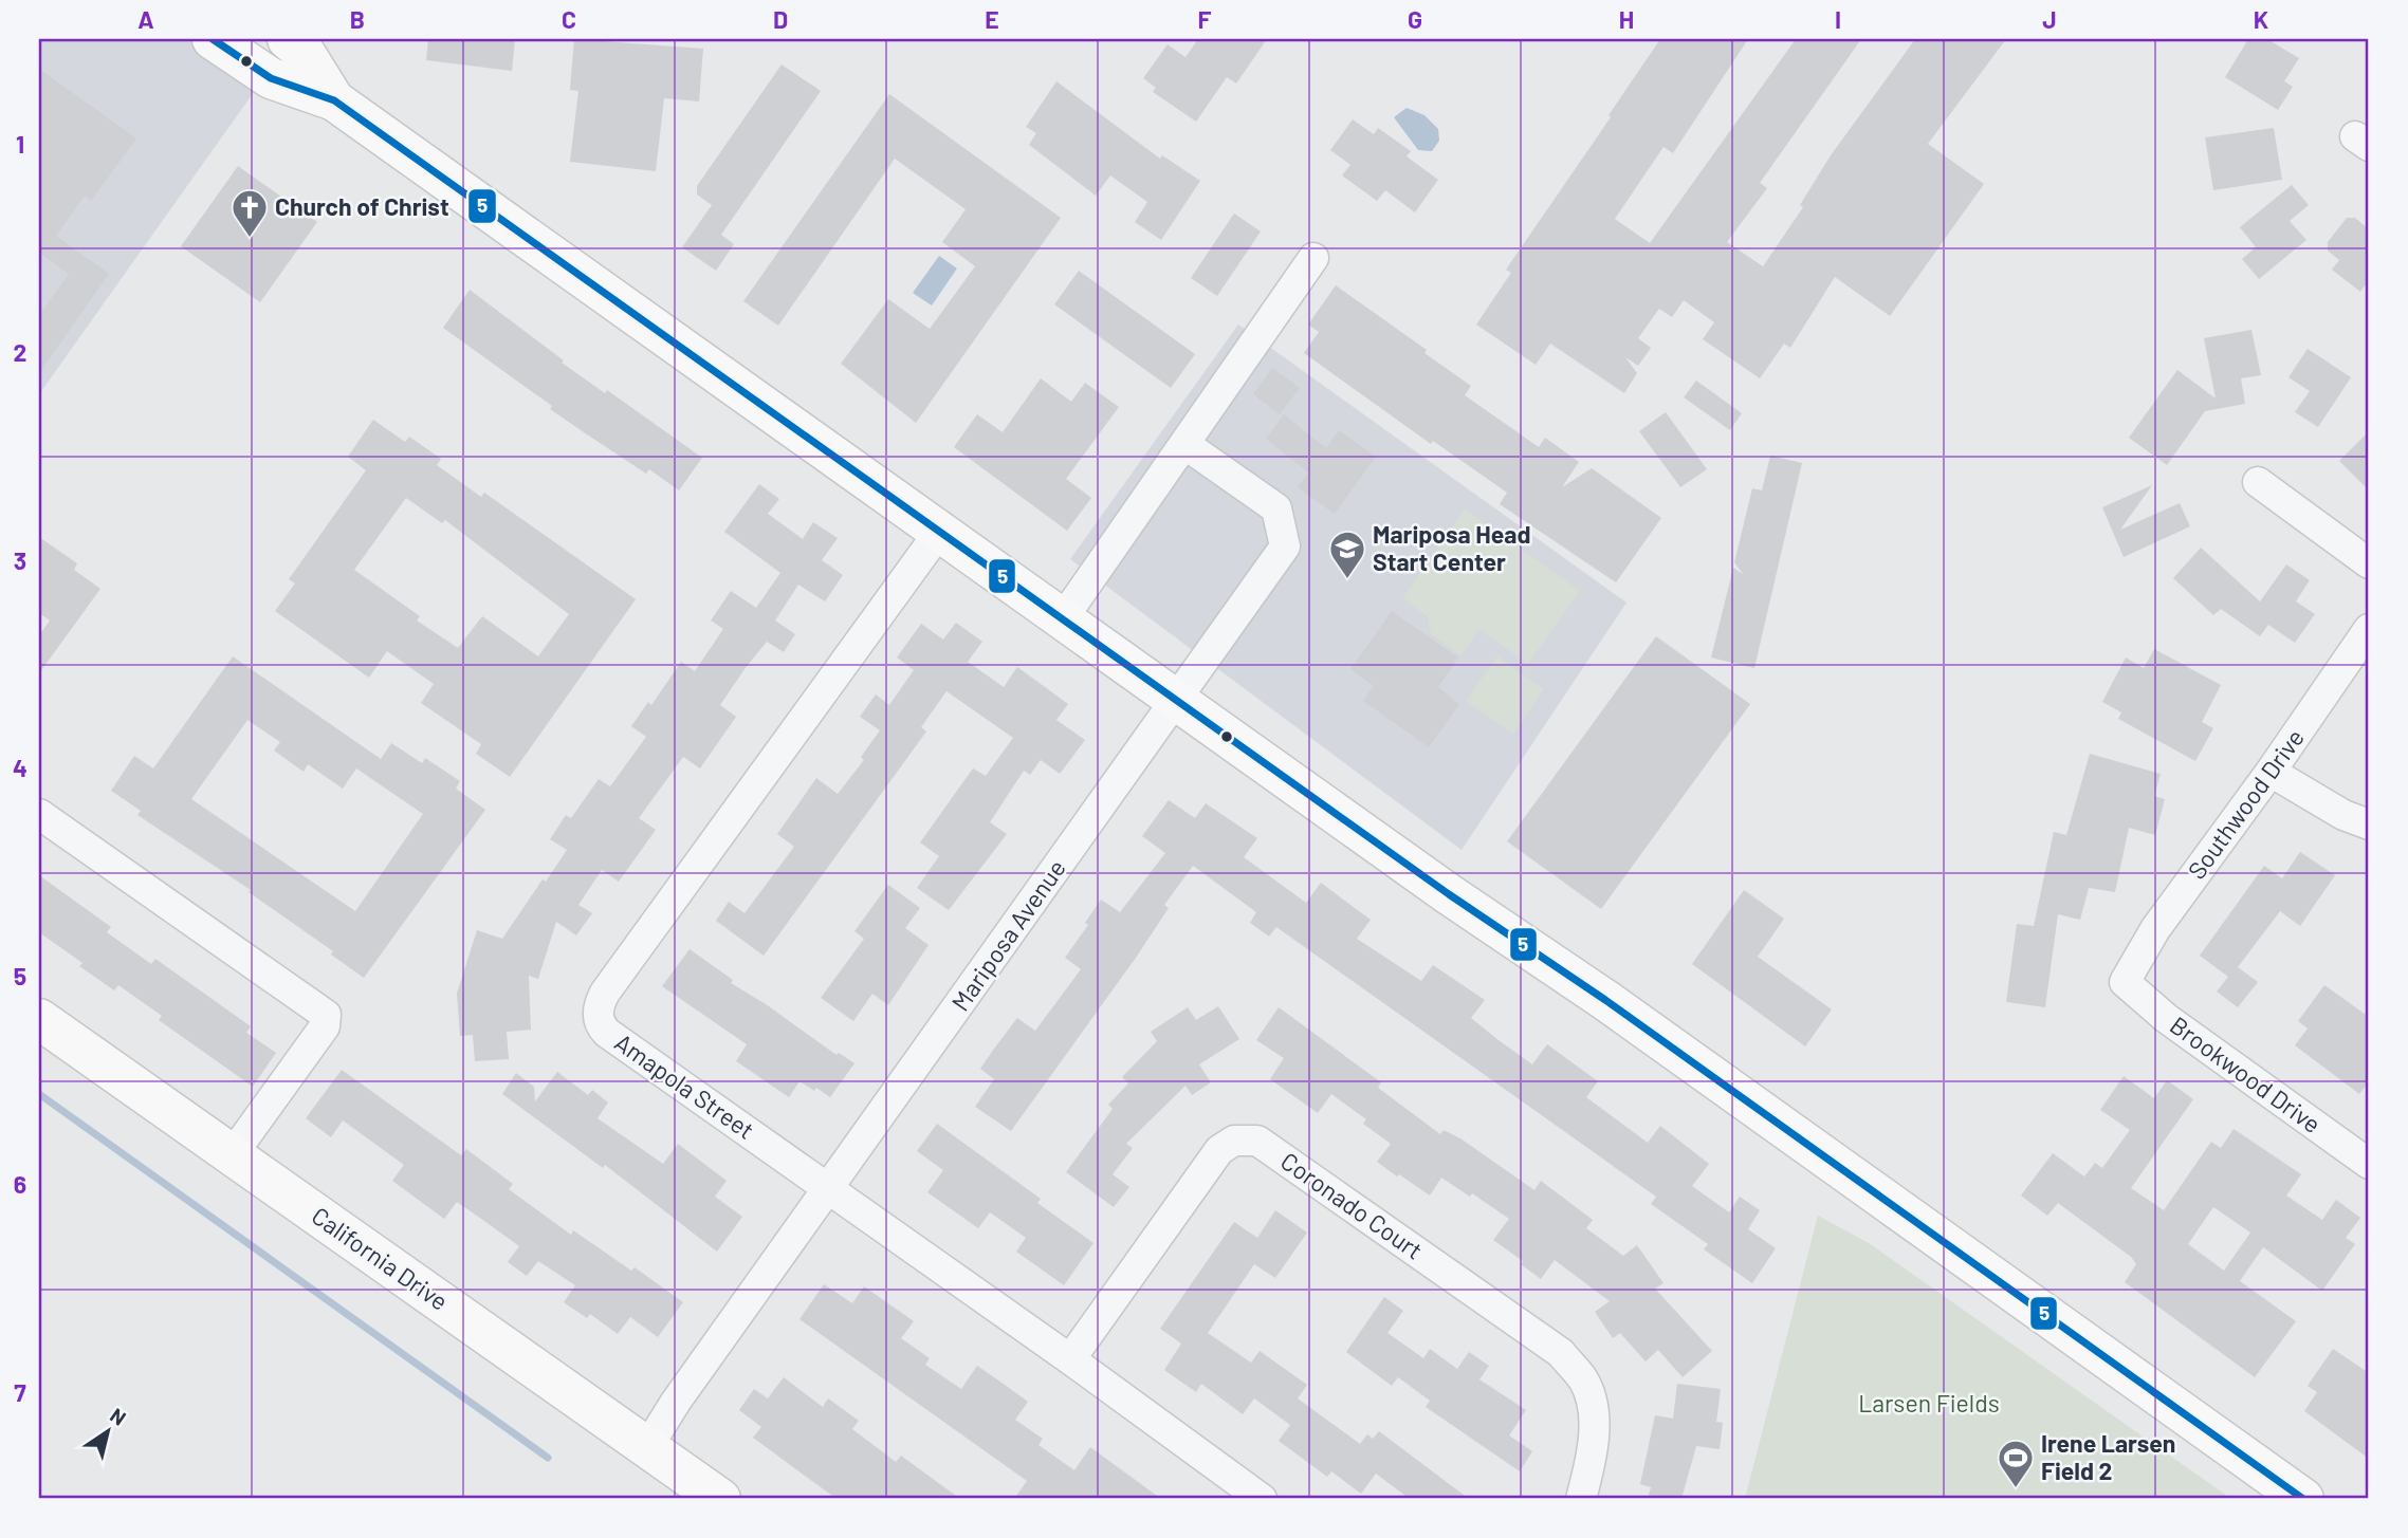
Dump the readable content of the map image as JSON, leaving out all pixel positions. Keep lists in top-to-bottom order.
{
  "streets": {
    "main road": ["California Drive"],
    "street": [
      "Southwood Drive",
      "Mariposa Avenue",
      "Brookwood Drive",
      "Amapola Street",
      "Coronado Court"
    ]
  },
  "crossings": [
    ["Southwood Drive", "Brookwood Drive"],
    ["Mariposa Avenue", "Amapola Street"],
    ["Mariposa Avenue", "California Drive"],
    ["Amapola Street", "Coronado Court"]
  ],
  "parks": ["Larsen Fields"],
  "places": {
    "church": ["Church of Christ"],
    "school or university": ["Mariposa Head Start Center"],
    "sports": ["Irene Larsen Field 2"]
  },
  "lines": ["transit line 5"],
  "north": "top right",
  "grid": {
    "columns": [
      "A",
      "B",
      "C",
      "D",
      "E",
      "F",
      "G",
      "H",
      "I",
      "J",
      "K"
    ],
    "rows": [
      "1",
      "2",
      "3",
      "4",
      "5",
      "6",
      "7"
    ]
  }
}
